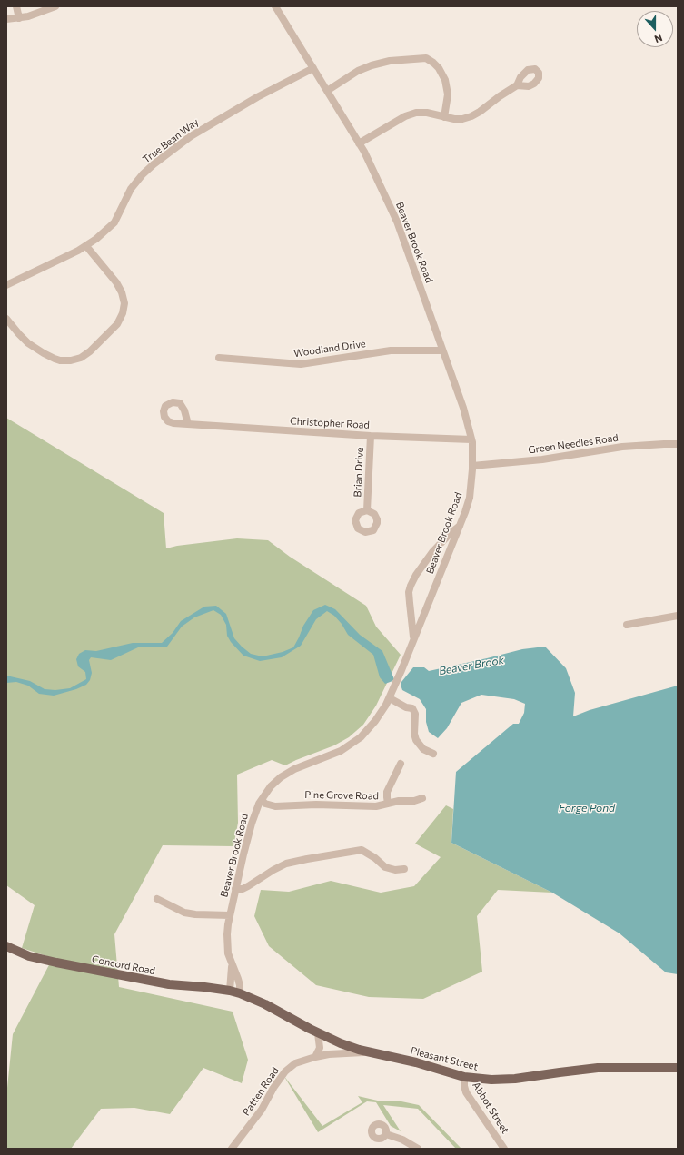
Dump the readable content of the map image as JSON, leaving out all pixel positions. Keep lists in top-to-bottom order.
{
  "streets": {
    "main road": ["Concord Road", "Pleasant Street"],
    "street": [
      "True Bean Way",
      "Beaver Brook Road",
      "Woodland Drive",
      "Christopher Road",
      "Green Needles Road",
      "Brian Drive",
      "Pine Grove Road",
      "Patten Road",
      "Abbot Street"
    ]
  },
  "crossings": [
    ["True Bean Way", "Beaver Brook Road"],
    ["Beaver Brook Road", "Woodland Drive"],
    ["Beaver Brook Road", "Christopher Road"],
    ["Beaver Brook Road", "Green Needles Road"],
    ["Beaver Brook Road", "Pine Grove Road"],
    ["Beaver Brook Road", "Concord Road"],
    ["Beaver Brook Road", "Pleasant Street"],
    ["Christopher Road", "Brian Drive"],
    ["Concord Road", "Pleasant Street"],
    ["Pleasant Street", "Patten Road"],
    ["Pleasant Street", "Abbot Street"]
  ],
  "water": ["Beaver Brook", "Forge Pond"],
  "north": "bottom"
}
